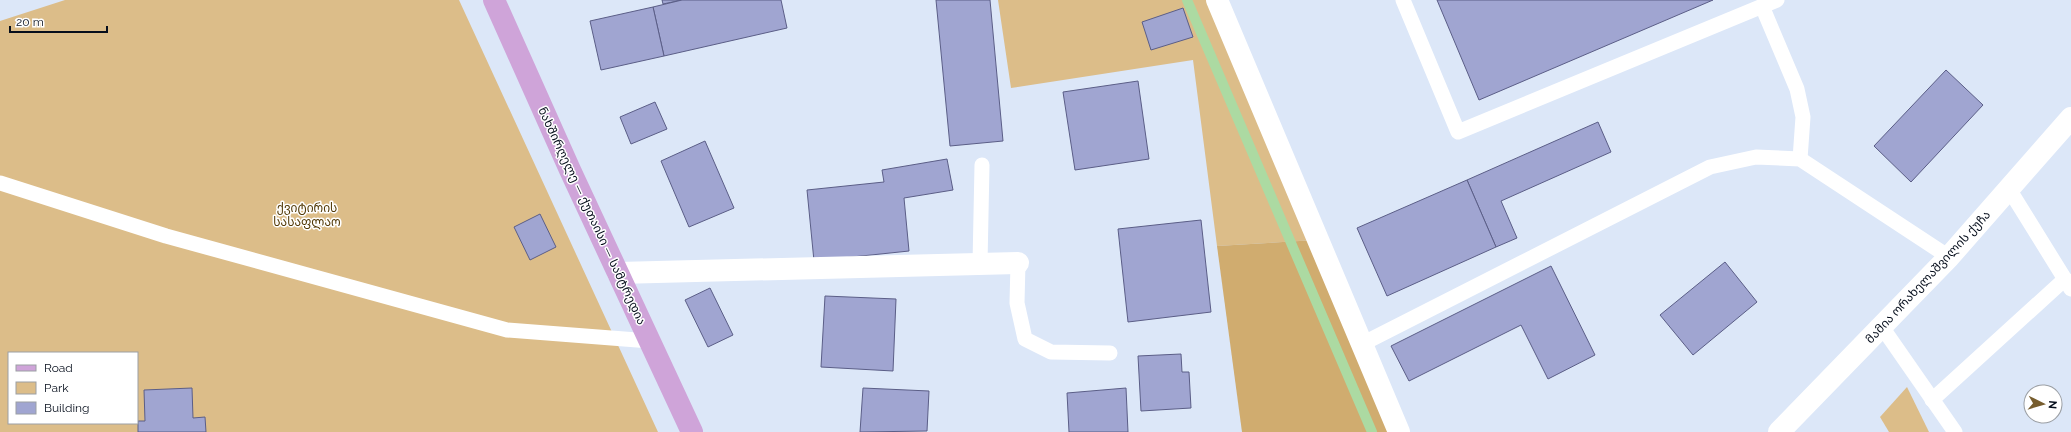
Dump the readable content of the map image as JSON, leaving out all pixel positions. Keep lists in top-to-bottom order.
{
  "streets": {
    "main road": ["ნახშირღელე — ქუთაისი — სამტრედია"],
    "street": ["მამია ორახელაშვილის ქუჩა"]
  },
  "parks": ["ქვიტირის სასაფლაო"],
  "legend": ["Road", "Park", "Building"],
  "scale_bar": "20 m",
  "north": "right"
}
